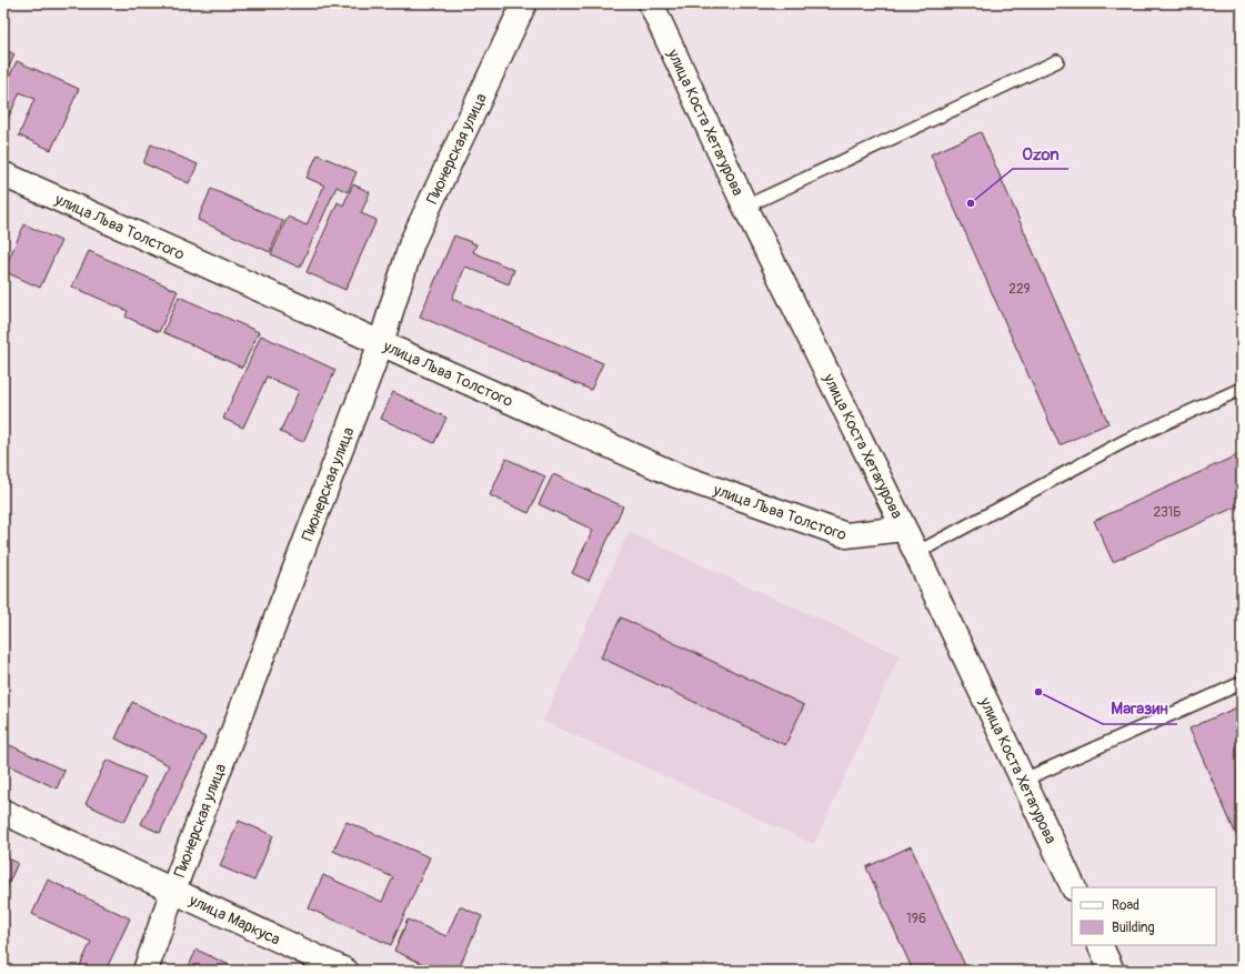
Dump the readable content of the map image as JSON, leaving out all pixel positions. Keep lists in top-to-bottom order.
{
  "streets": {
    "street": [
      "улица Коста Хетагурова",
      "Пионерская улица",
      "улица Льва Толстого",
      "улица Маркуса"
    ]
  },
  "crossings": [
    ["улица Коста Хетагурова", "улица Льва Толстого"],
    ["Пионерская улица", "улица Льва Толстого"],
    ["Пионерская улица", "улица Маркуса"]
  ],
  "places": ["Ozon", "Магазин"],
  "house_numbers": ["229", "231Б", "196"],
  "legend": ["Road", "Building"]
}
